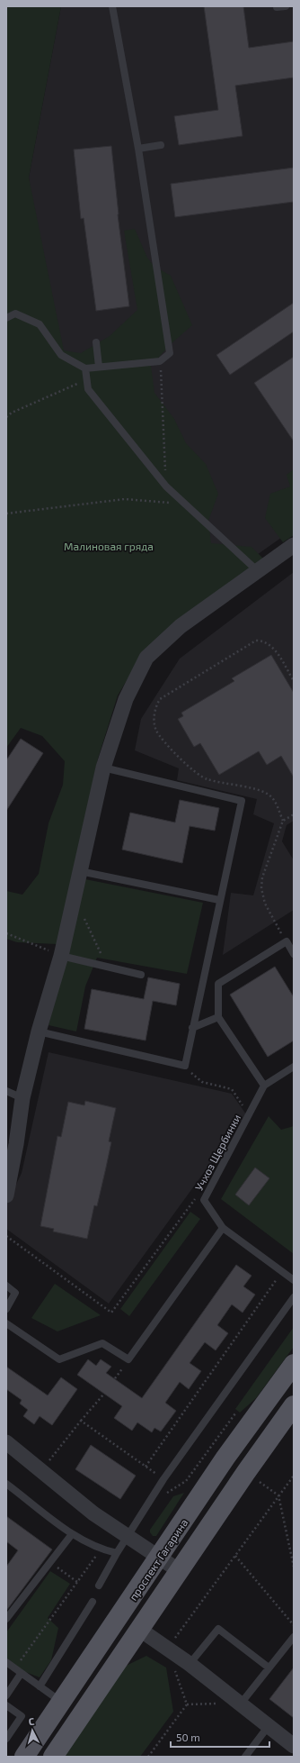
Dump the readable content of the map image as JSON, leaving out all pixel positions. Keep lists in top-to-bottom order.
{
  "streets": {
    "main road": ["проспект Гагарина"],
    "lane": ["Учхоз Щербинки"]
  },
  "parks": ["Малиновая гряда"],
  "scale_bar": "50 m",
  "north": "top"
}
